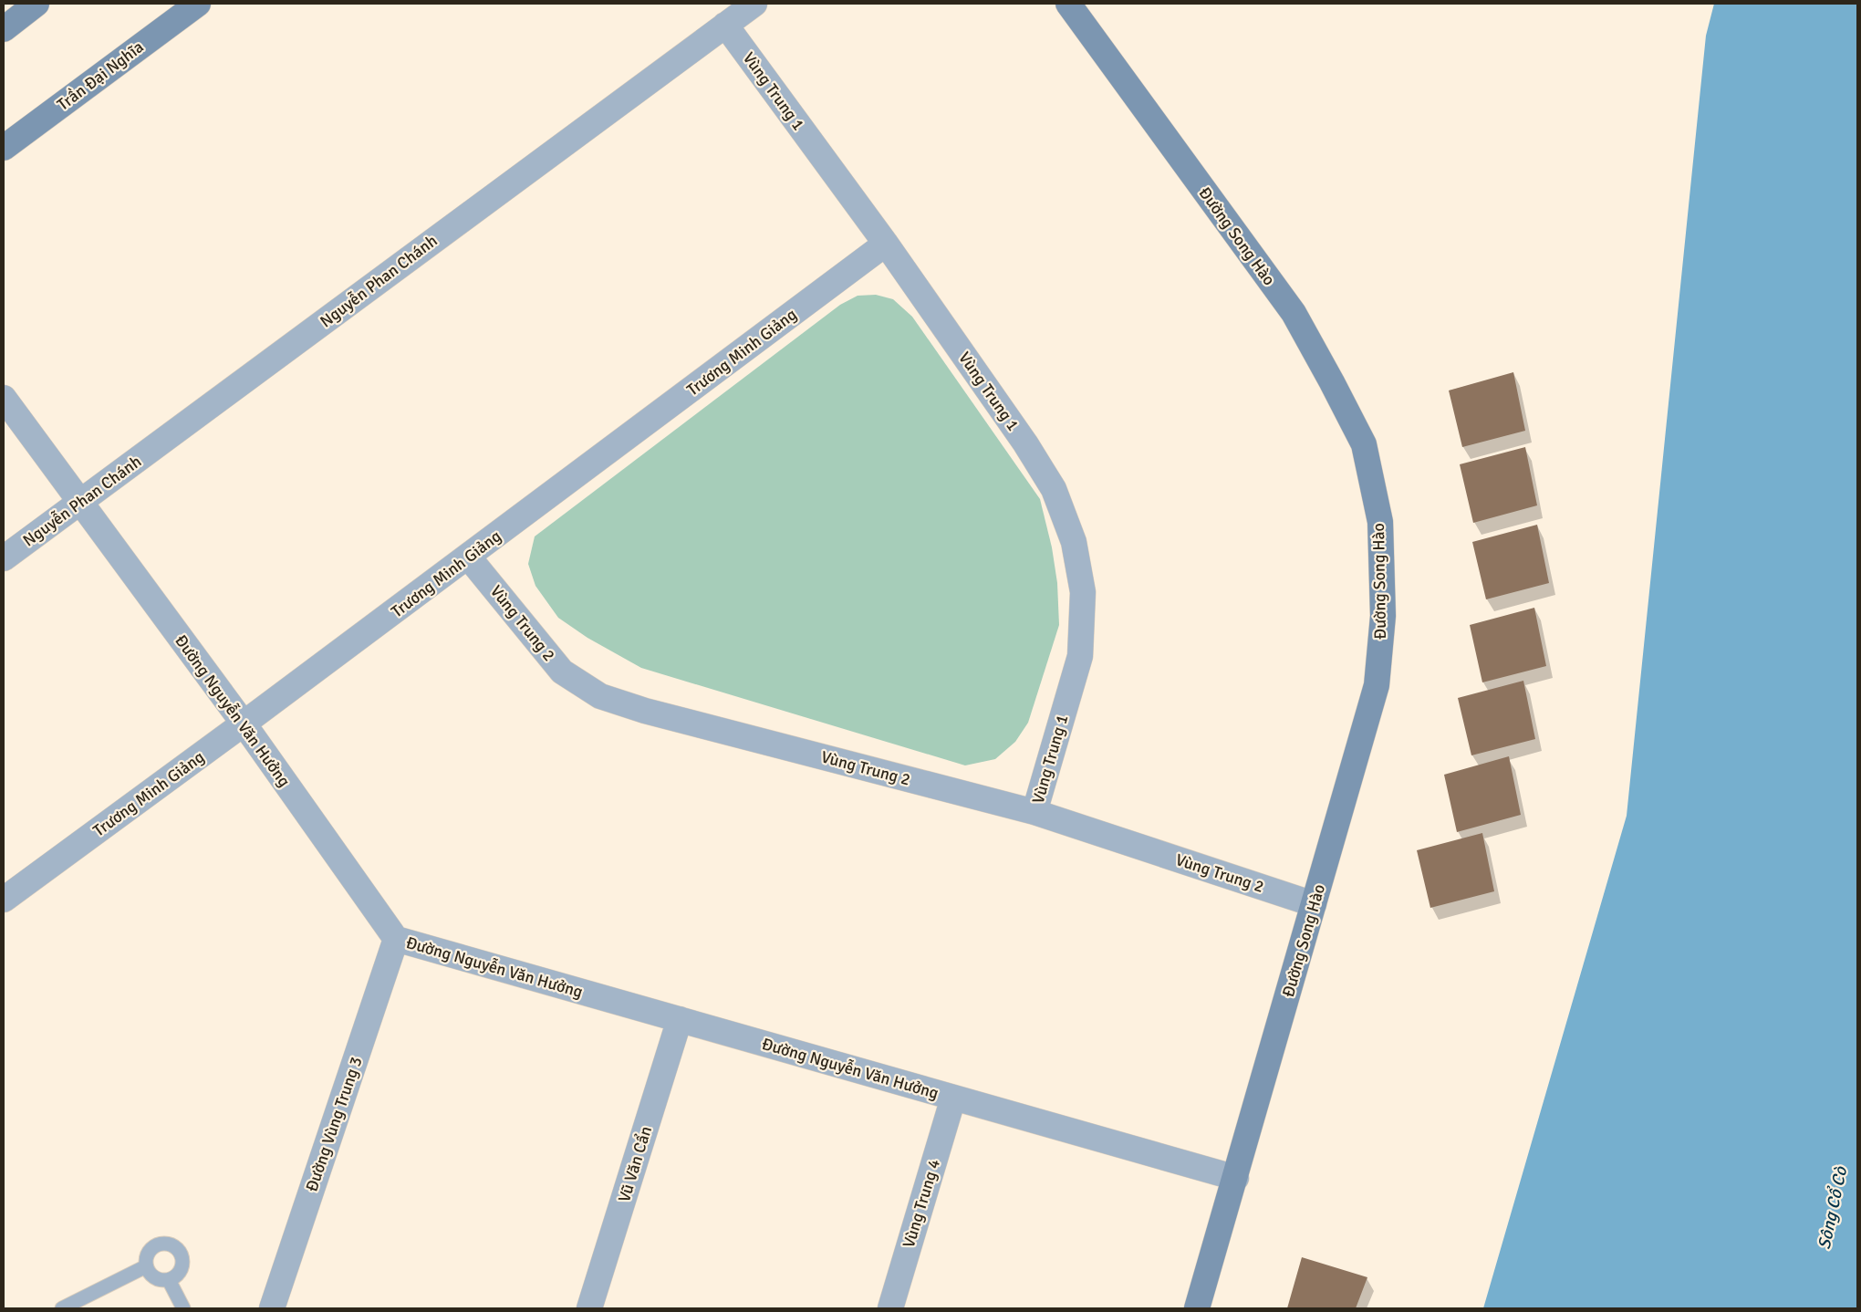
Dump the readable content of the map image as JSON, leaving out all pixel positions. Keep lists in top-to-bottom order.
{
  "streets": {
    "street": [
      "Trần Đại Nghĩa",
      "Vùng Trung 1",
      "Đường Song Hào",
      "Nguyễn Phan Chánh",
      "Trương Minh Giảng",
      "Vùng Trung 2",
      "Đường Nguyễn Văn Hưởng",
      "Đường Vùng Trung 3",
      "Vũ Văn Cẩn",
      "Vùng Trung 4"
    ]
  },
  "crossings": [
    ["Vùng Trung 1", "Nguyễn Phan Chánh"],
    ["Vùng Trung 1", "Trương Minh Giảng"],
    ["Vùng Trung 1", "Vùng Trung 2"],
    ["Đường Song Hào", "Vùng Trung 2"],
    ["Đường Song Hào", "Đường Nguyễn Văn Hưởng"],
    ["Nguyễn Phan Chánh", "Đường Nguyễn Văn Hưởng"],
    ["Trương Minh Giảng", "Vùng Trung 2"],
    ["Trương Minh Giảng", "Đường Nguyễn Văn Hưởng"],
    ["Đường Nguyễn Văn Hưởng", "Đường Vùng Trung 3"],
    ["Đường Nguyễn Văn Hưởng", "Vũ Văn Cẩn"],
    ["Đường Nguyễn Văn Hưởng", "Vùng Trung 4"]
  ],
  "water": ["Sông Cổ Cò"]
}
